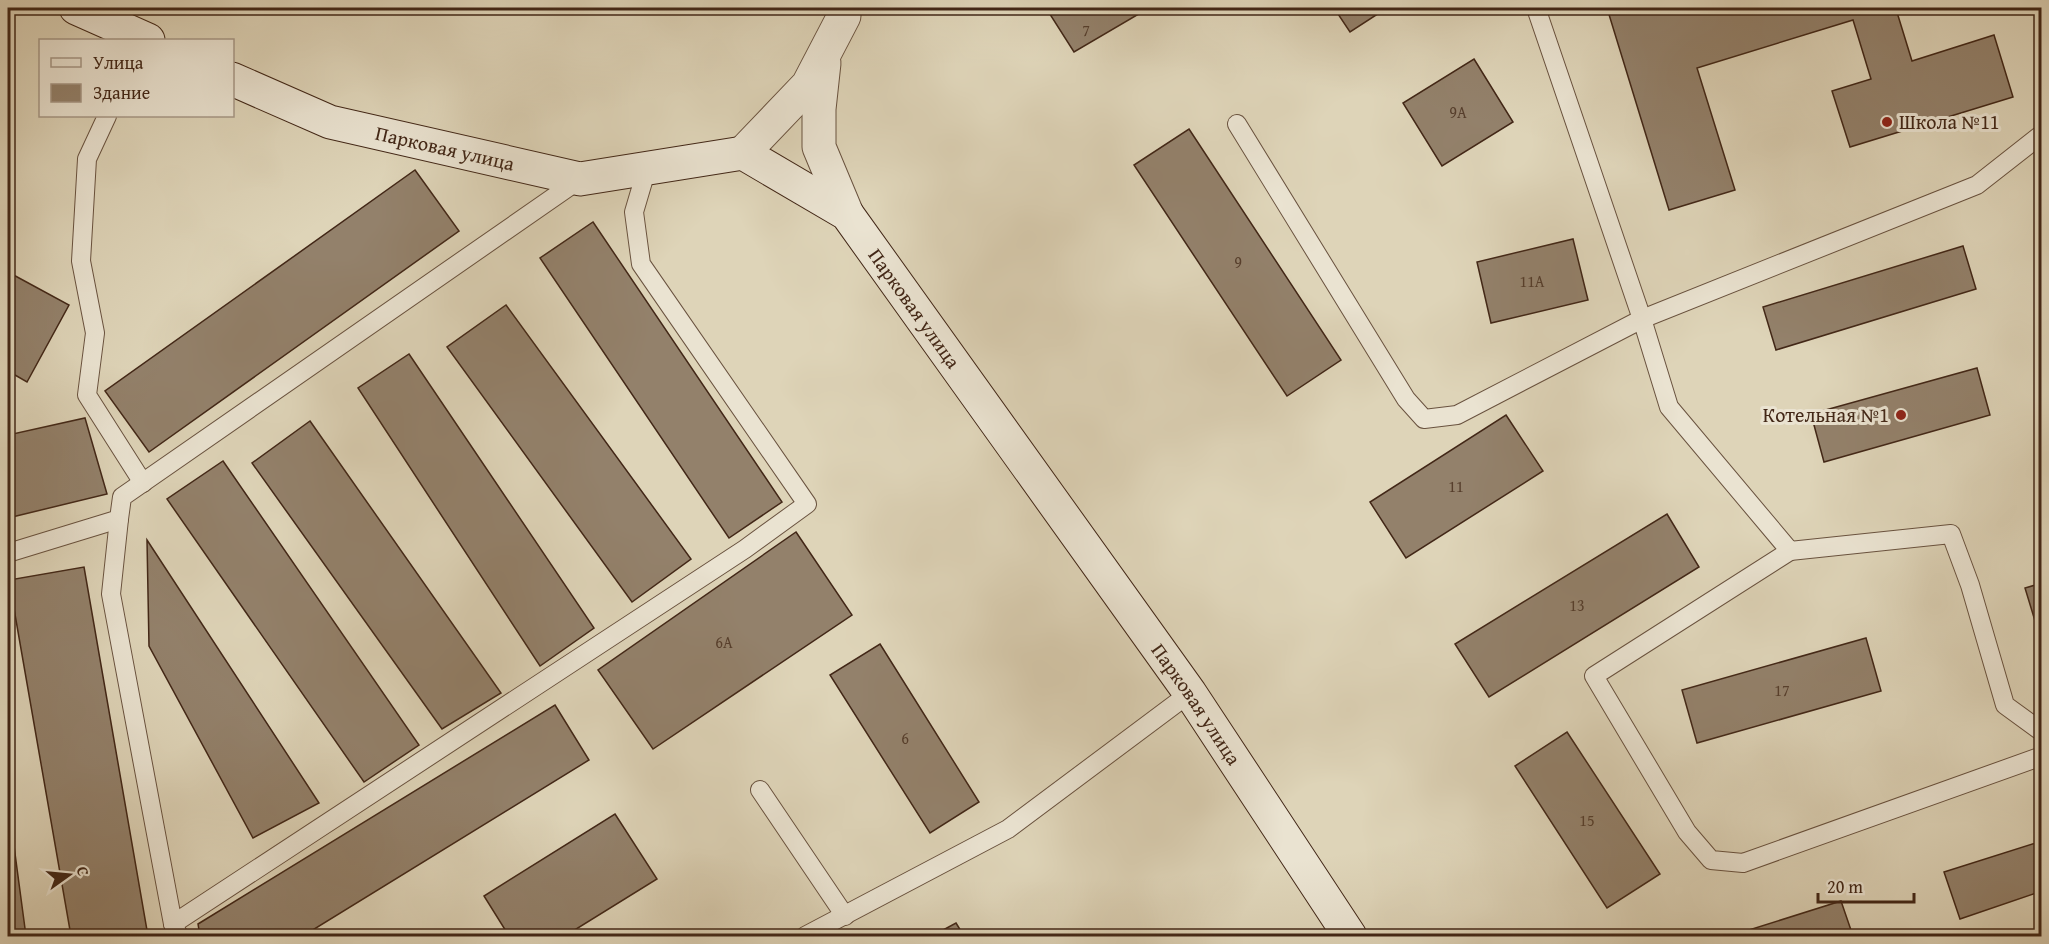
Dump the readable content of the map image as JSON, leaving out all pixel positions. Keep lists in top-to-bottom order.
{
  "streets": {
    "street": ["Парковая улица"]
  },
  "places": ["Школа №11", "Котельная №1"],
  "house_numbers": [
    "7",
    "9А",
    "9",
    "11А",
    "11",
    "13",
    "6А",
    "17",
    "6",
    "15"
  ],
  "legend": ["Улица", "Здание"],
  "scale_bar": "20 m",
  "north": "right"
}
